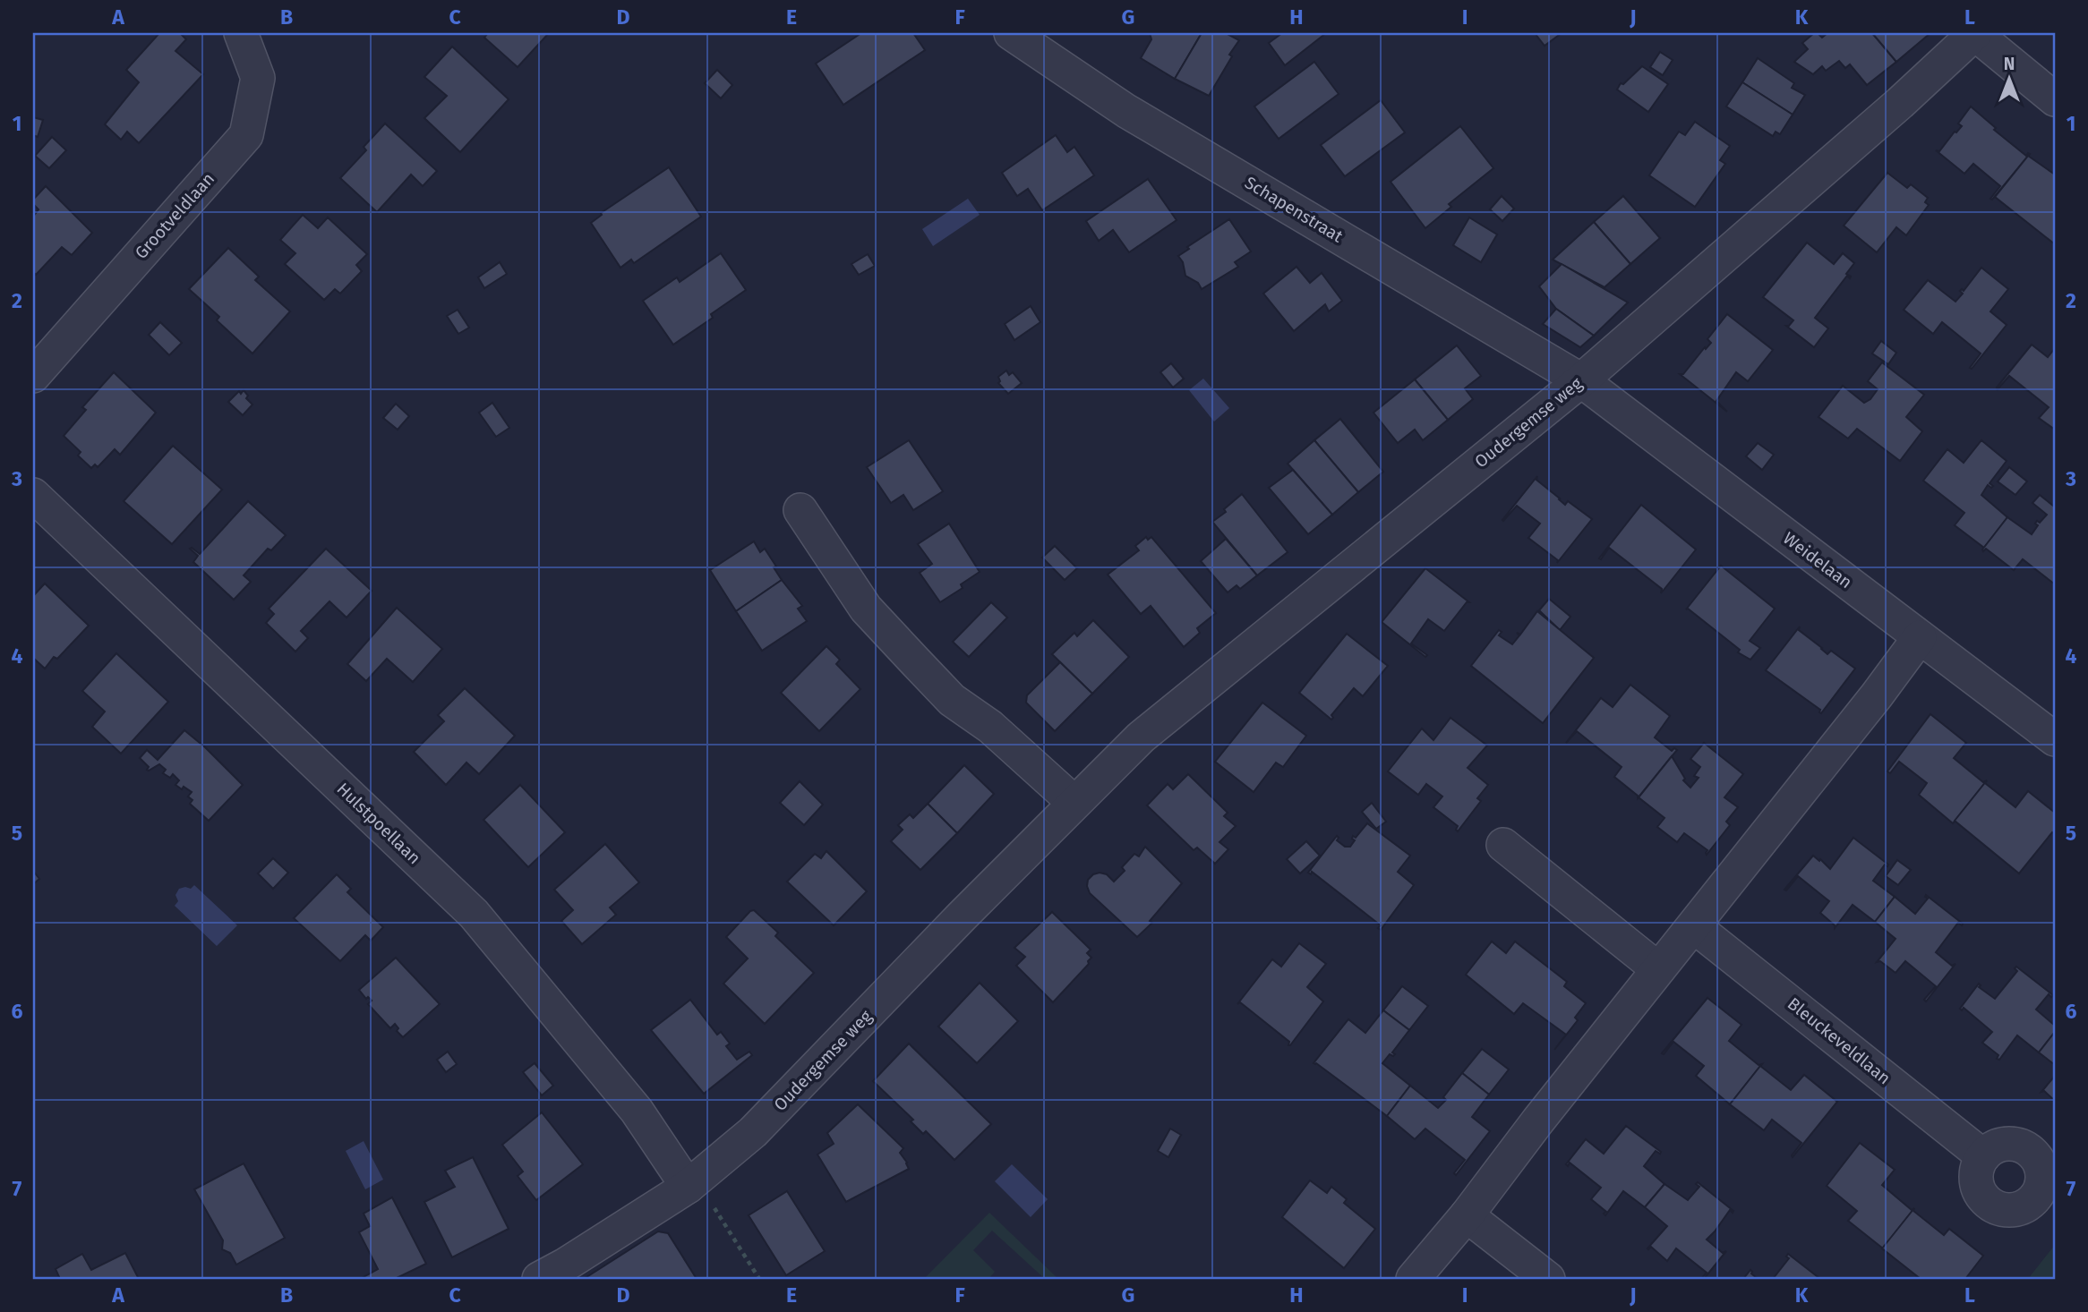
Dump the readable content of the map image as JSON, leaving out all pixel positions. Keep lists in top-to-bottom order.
{
  "streets": {
    "street": [
      "Schapenstraat",
      "Grootveldlaan",
      "Oudergemse weg",
      "Weidelaan",
      "Hulstpoellaan",
      "Bleuckeveldlaan"
    ]
  },
  "crossings": [
    ["Schapenstraat", "Oudergemse weg"],
    ["Schapenstraat", "Weidelaan"],
    ["Oudergemse weg", "Weidelaan"],
    ["Oudergemse weg", "Hulstpoellaan"]
  ],
  "north": "top",
  "grid": {
    "columns": [
      "A",
      "B",
      "C",
      "D",
      "E",
      "F",
      "G",
      "H",
      "I",
      "J",
      "K",
      "L"
    ],
    "rows": [
      "1",
      "2",
      "3",
      "4",
      "5",
      "6",
      "7"
    ]
  }
}
